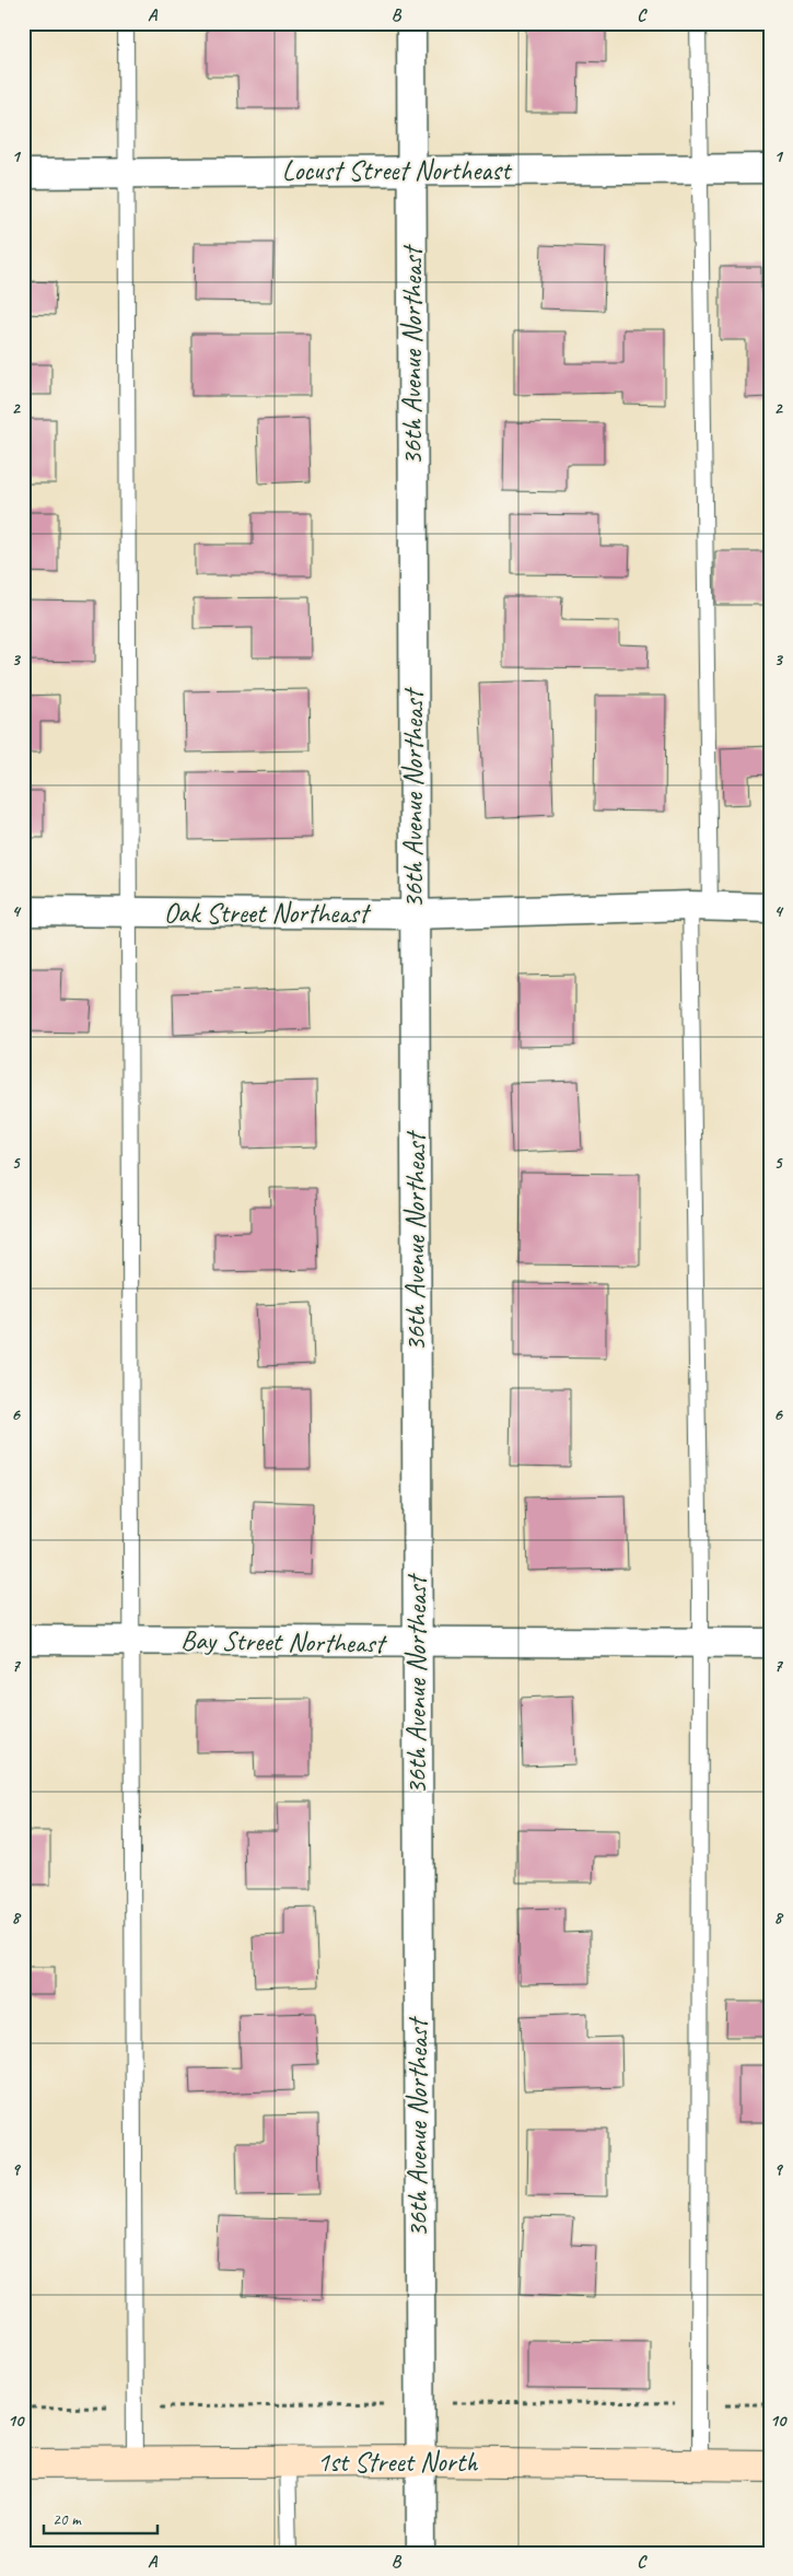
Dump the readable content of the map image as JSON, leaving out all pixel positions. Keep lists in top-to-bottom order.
{
  "streets": {
    "street": [
      "Locust Street Northeast",
      "36th Avenue Northeast",
      "Oak Street Northeast",
      "Bay Street Northeast",
      "1st Street North"
    ]
  },
  "crossings": [
    ["Locust Street Northeast", "36th Avenue Northeast"],
    ["36th Avenue Northeast", "Oak Street Northeast"],
    ["36th Avenue Northeast", "Bay Street Northeast"],
    ["36th Avenue Northeast", "1st Street North"]
  ],
  "scale_bar": "20 m",
  "grid": {
    "columns": ["A", "B", "C"],
    "rows": [
      "1",
      "2",
      "3",
      "4",
      "5",
      "6",
      "7",
      "8",
      "9",
      "10"
    ]
  }
}
